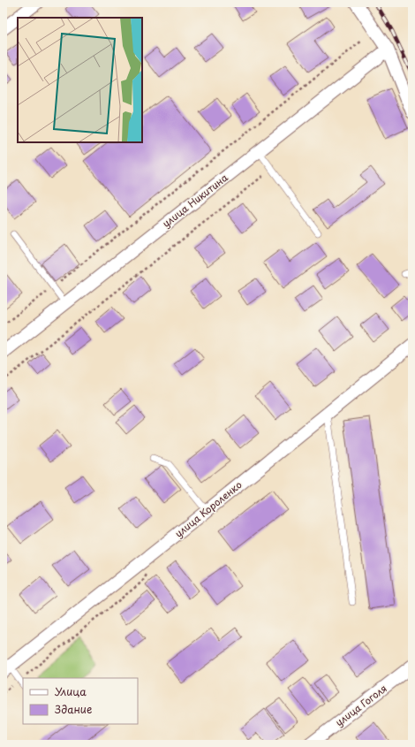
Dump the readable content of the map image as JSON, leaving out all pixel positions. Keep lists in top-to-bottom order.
{
  "streets": {
    "street": ["улица Никитина", "улица Короленко", "улица Гоголя"]
  },
  "legend": ["Улица", "Здание"]
}
